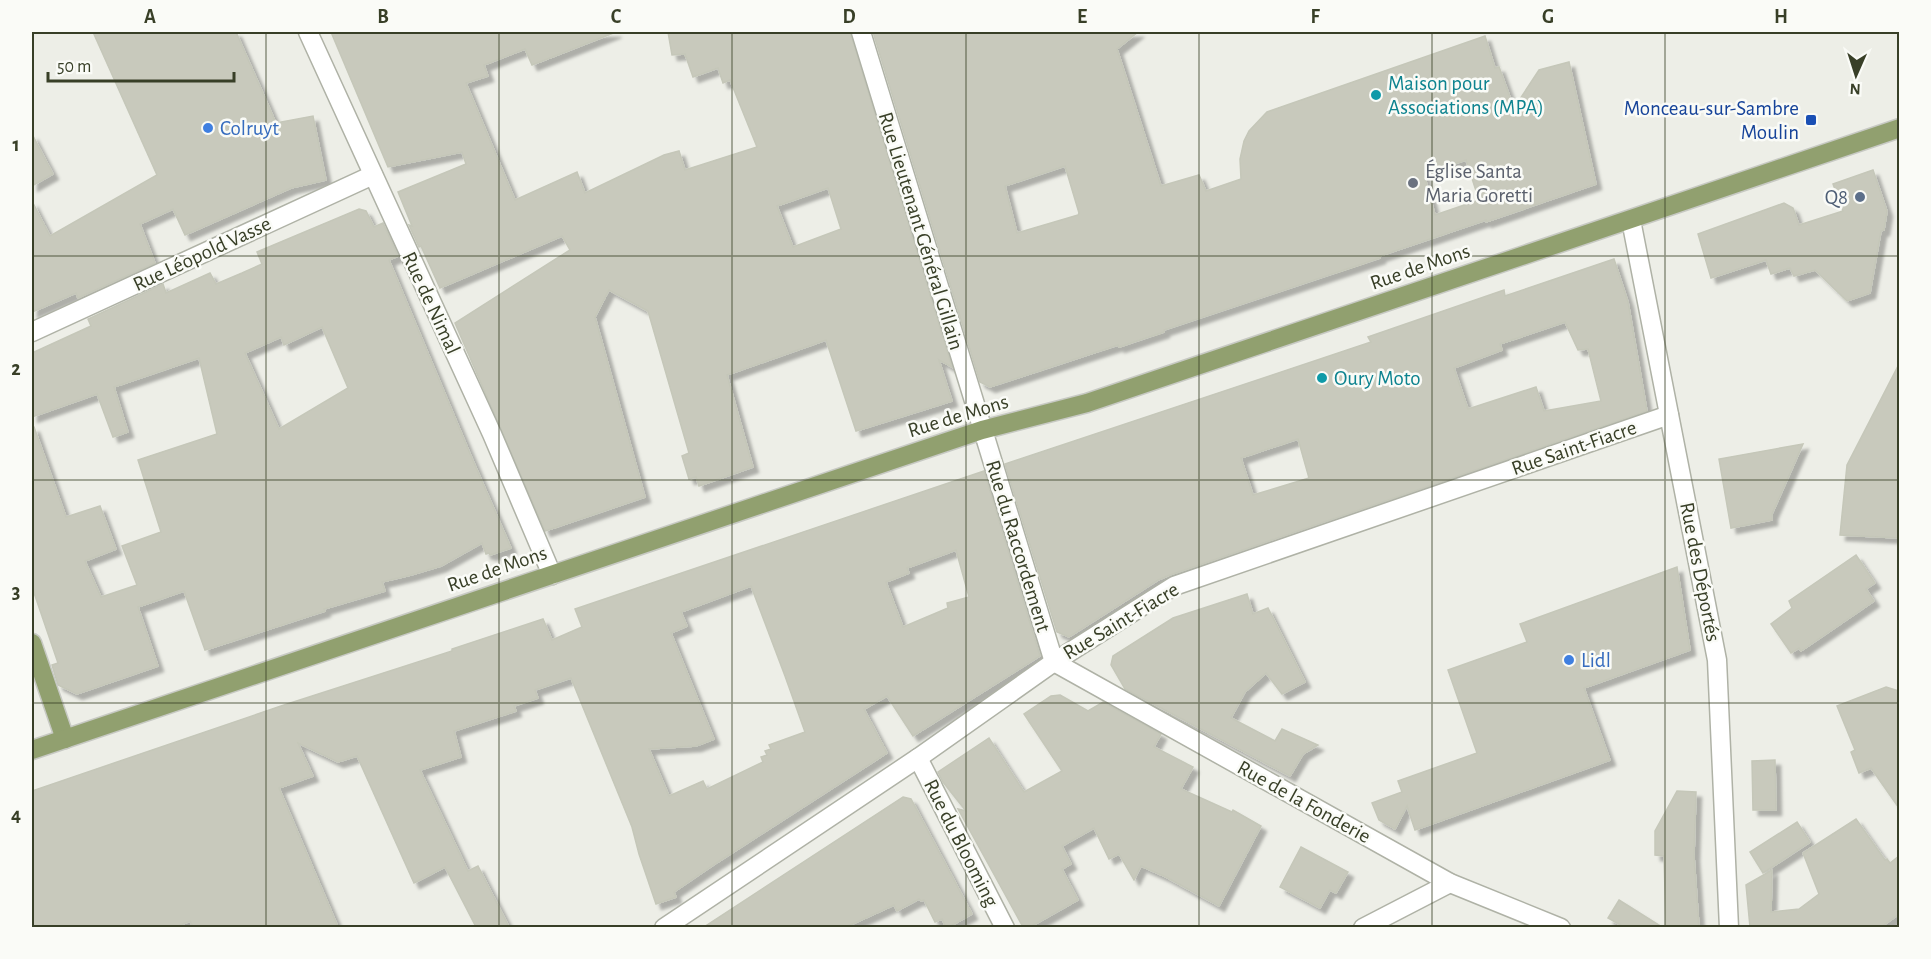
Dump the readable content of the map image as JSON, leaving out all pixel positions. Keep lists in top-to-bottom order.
{
  "streets": {
    "main road": ["Rue de Mons"],
    "street": [
      "Rue Lieutenant Général Gillain",
      "Rue Léopold Vasse",
      "Rue de Nimal",
      "Rue Saint-Fiacre",
      "Rue du Raccordement",
      "Rue des Déportés",
      "Rue de la Fonderie",
      "Rue du Blooming"
    ]
  },
  "crossings": [
    ["Rue Lieutenant Général Gillain", "Rue de Mons"],
    ["Rue Lieutenant Général Gillain", "Rue du Raccordement"],
    ["Rue Léopold Vasse", "Rue de Nimal"],
    ["Rue de Mons", "Rue de Nimal"],
    ["Rue de Mons", "Rue du Raccordement"],
    ["Rue de Mons", "Rue des Déportés"],
    ["Rue Saint-Fiacre", "Rue du Raccordement"],
    ["Rue Saint-Fiacre", "Rue des Déportés"],
    ["Rue Saint-Fiacre", "Rue de la Fonderie"],
    ["Rue Saint-Fiacre", "Rue du Blooming"],
    ["Rue du Raccordement", "Rue de la Fonderie"]
  ],
  "places": {
    "other": [
      "Maison pour Associations (MPA)",
      "Colruyt",
      "Église Santa Maria Goretti",
      "Q8",
      "Oury Moto",
      "Lidl"
    ],
    "transit": ["Monceau-sur-Sambre Moulin"]
  },
  "scale_bar": "50 m",
  "north": "bottom",
  "grid": {
    "columns": [
      "A",
      "B",
      "C",
      "D",
      "E",
      "F",
      "G",
      "H"
    ],
    "rows": [
      "1",
      "2",
      "3",
      "4"
    ]
  }
}
